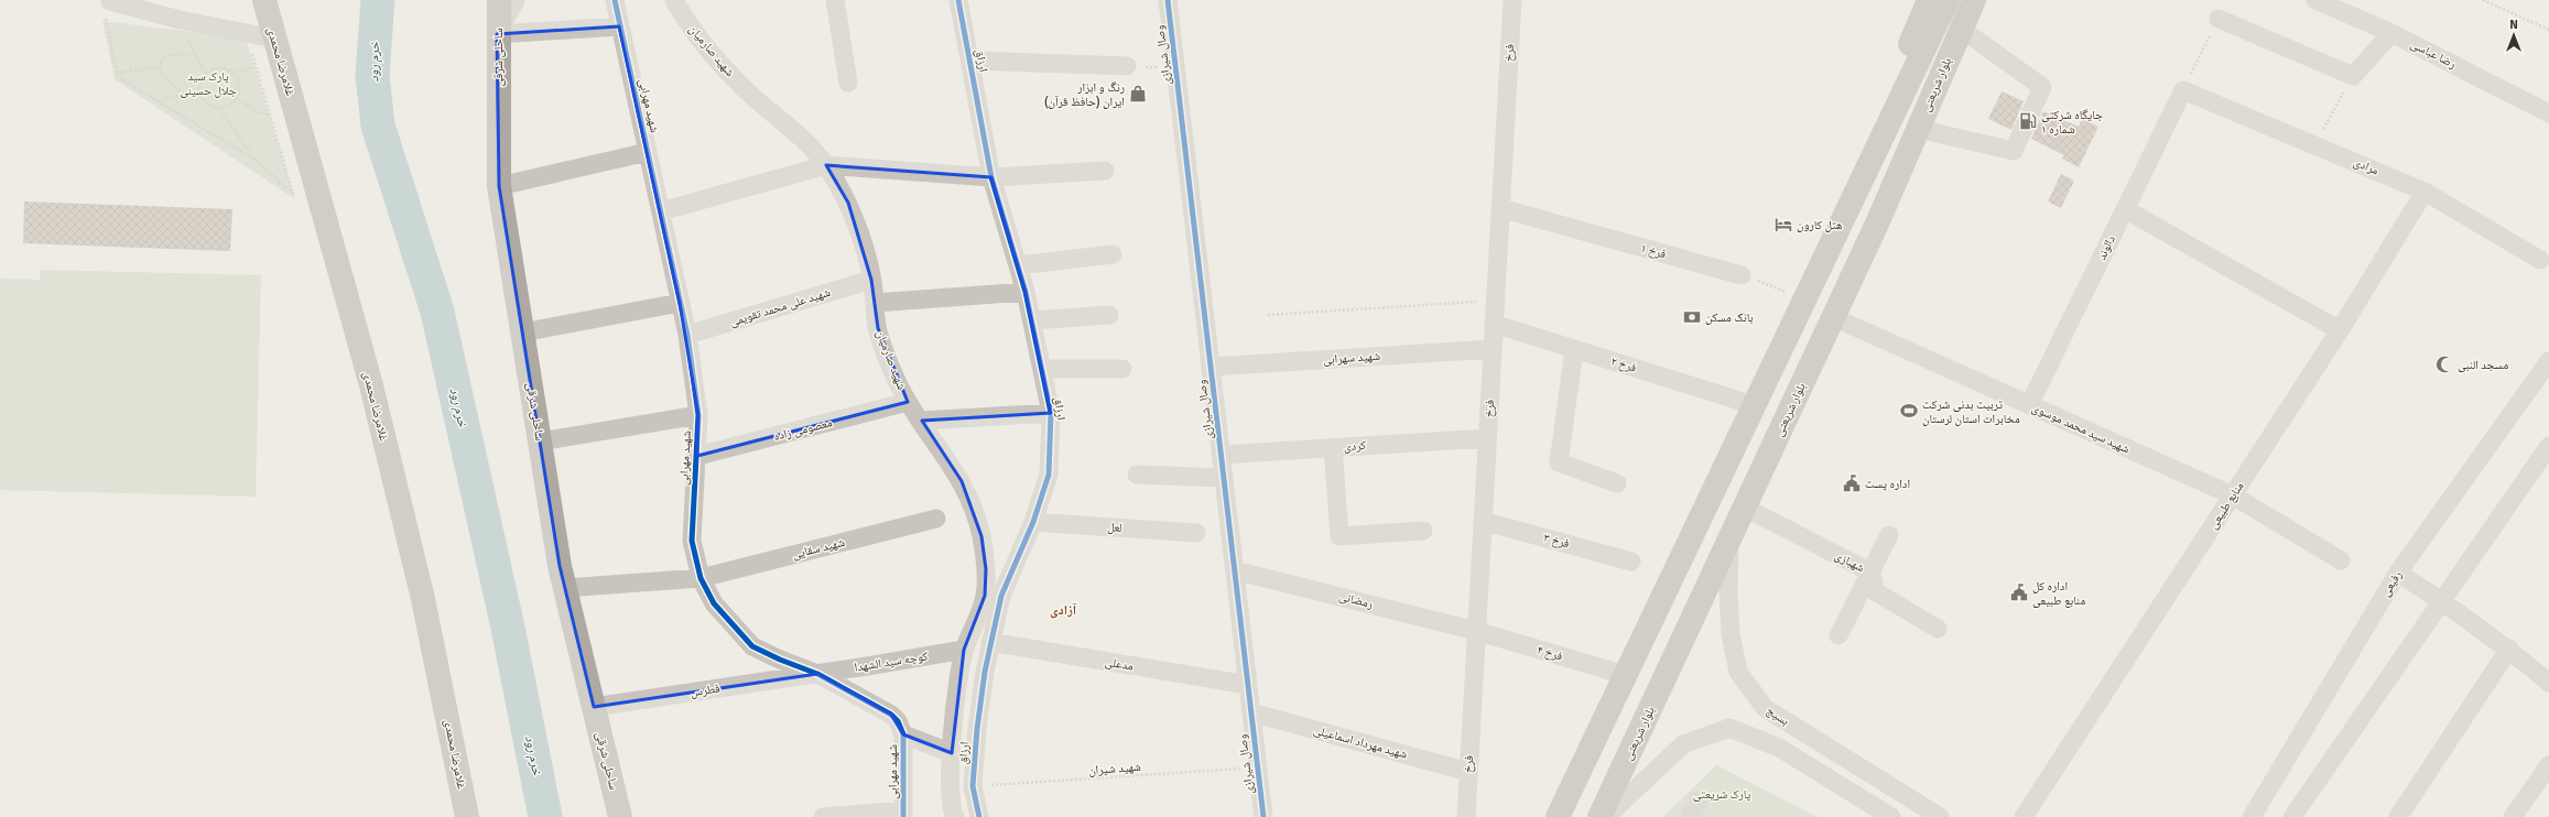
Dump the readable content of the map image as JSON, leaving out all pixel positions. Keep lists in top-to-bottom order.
{
  "streets": {
    "main road": ["ساحلی شرقی", "غلامرضا محمدی", "بلوار شریعتی"],
    "street": [
      "شهید صارمیان",
      "فرخ",
      "رضا عباسی",
      "وصال شیرازی",
      "ارزاق",
      "شهید مهرابی",
      "مرادی",
      "دالوند",
      "فرخ ۱",
      "شهید علی محمد تقویمی",
      "شهید سهرابی",
      "فرخ ۲",
      "شهید سید محمد موسوی",
      "معصومی زاده",
      "کردی",
      "منابع طبیعی",
      "لعل",
      "فرخ ۳",
      "شهید سقایی",
      "شهبازی",
      "رفیعی",
      "رمضانی",
      "فرخ ۴",
      "کوچه سید الشهدا",
      "مدعلی",
      "فطرس",
      "بسیج",
      "شهید مهرداد اسماعیلی"
    ],
    "path": ["شهید شیران"]
  },
  "crossings": [
    ["شهید صارمیان", "شهید علی محمد تقویمی"],
    ["شهید صارمیان", "معصومی زاده"],
    ["شهید صارمیان", "کوچه سید الشهدا"],
    ["فرخ", "فرخ ۱"],
    ["فرخ", "شهید سهرابی"],
    ["فرخ", "فرخ ۲"],
    ["فرخ", "کردی"],
    ["فرخ", "فرخ ۳"],
    ["فرخ", "رمضانی"],
    ["فرخ", "فرخ ۴"],
    ["فرخ", "شهید مهرداد اسماعیلی"],
    ["وصال شیرازی", "شهید سهرابی"],
    ["وصال شیرازی", "کردی"],
    ["وصال شیرازی", "رمضانی"],
    ["وصال شیرازی", "مدعلی"],
    ["وصال شیرازی", "شهید مهرداد اسماعیلی"],
    ["وصال شیرازی", "شهید شیران"],
    ["ساحلی شرقی", "شهید سقایی"],
    ["ساحلی شرقی", "فطرس"],
    ["ارزاق", "لعل"],
    ["ارزاق", "مدعلی"],
    ["ارزاق", "شهید شیران"],
    ["بلوار شریعتی", "فرخ ۲"],
    ["بلوار شریعتی", "شهید سید محمد موسوی"],
    ["بلوار شریعتی", "شهبازی"],
    ["بلوار شریعتی", "فرخ ۴"],
    ["بلوار شریعتی", "بسیج"],
    ["شهید مهرابی", "شهید علی محمد تقویمی"],
    ["شهید مهرابی", "معصومی زاده"],
    ["شهید مهرابی", "شهید سقایی"],
    ["شهید مهرابی", "کوچه سید الشهدا"],
    ["شهید مهرابی", "فطرس"],
    ["مرادی", "دالوند"],
    ["مرادی", "منابع طبیعی"],
    ["دالوند", "شهید سید محمد موسوی"],
    ["شهید سید محمد موسوی", "منابع طبیعی"],
    ["رمضانی", "فرخ ۴"],
    ["کوچه سید الشهدا", "فطرس"]
  ],
  "districts": ["آزادی"],
  "water": ["خرم رود"],
  "parks": ["پارک سید جلال حسینی", "پارک شریعتی"],
  "places": {
    "shop": ["رنگ و ابزار ایران (حافظ قرآن)"],
    "fuel station": ["جایگاه شرکتی شماره ۱"],
    "hotel": ["هتل کارون"],
    "bank": ["بانک مسکن"],
    "mosque": ["مسجد النبی"],
    "sports": ["تربیت بدنی شرکت مخابرات استان لرستان"],
    "public building": ["اداره پست", "اداره کل منابع طبیعی"]
  },
  "north": "top"
}
